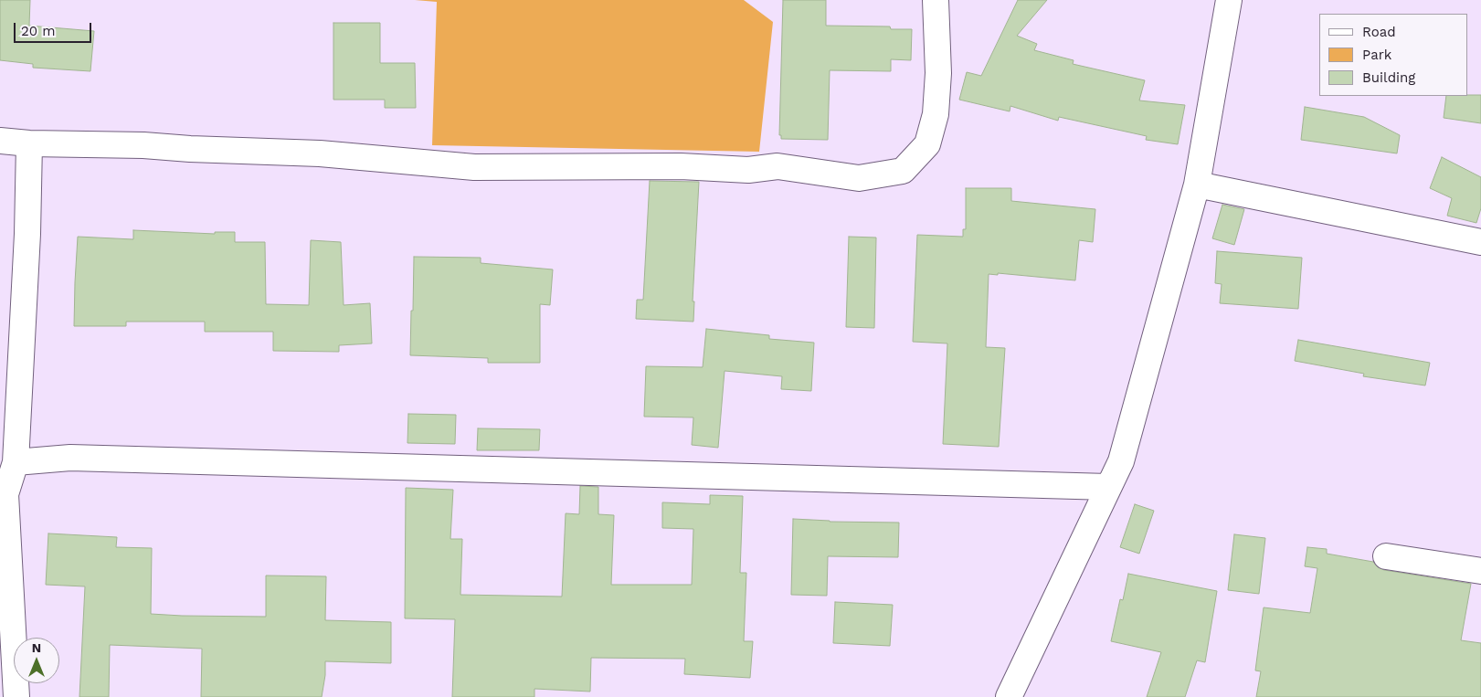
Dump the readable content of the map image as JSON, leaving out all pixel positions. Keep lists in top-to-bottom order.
{
  "legend": ["Road", "Park", "Building"],
  "scale_bar": "20 m",
  "north": "top"
}
